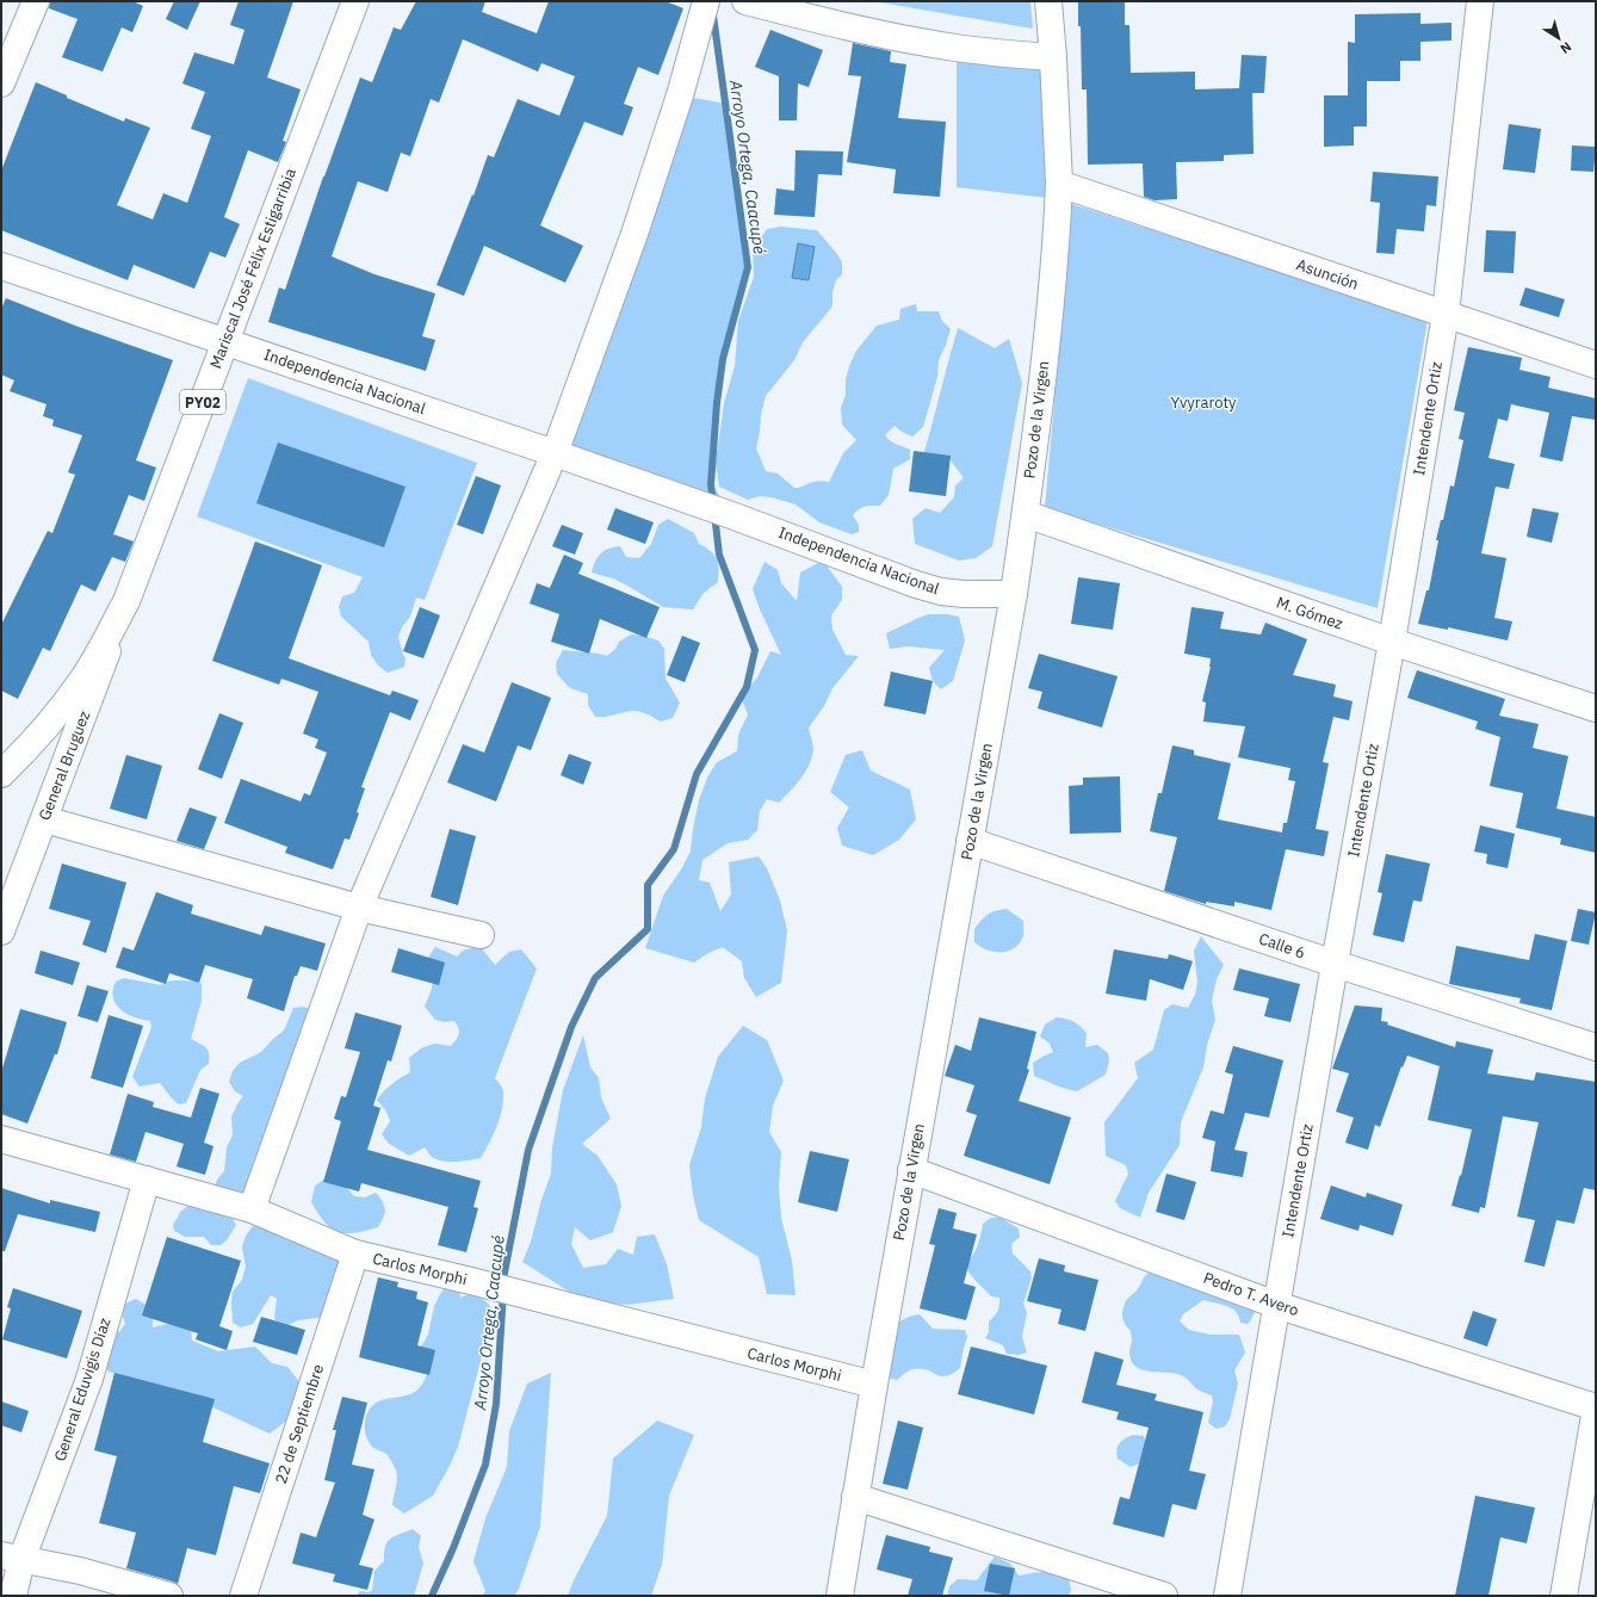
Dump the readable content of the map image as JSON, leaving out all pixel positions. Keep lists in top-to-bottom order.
{
  "streets": {
    "street": [
      "Mariscal José Félix Estigarribia",
      "Asunción",
      "Independencia Nacional",
      "PY02",
      "Intendente Ortiz",
      "Pozo de la Virgen",
      "M. Gómez",
      "General Bruguez",
      "Calle 6",
      "Carlos Morphi",
      "Pedro T. Avero",
      "General Eduvigis Díaz",
      "22 de Septiembre"
    ]
  },
  "crossings": [
    ["Mariscal José Félix Estigarribia", "Independencia Nacional"],
    ["Mariscal José Félix Estigarribia", "General Bruguez"],
    ["Asunción", "Intendente Ortiz"],
    ["Asunción", "Pozo de la Virgen"],
    ["Independencia Nacional", "Pozo de la Virgen"],
    ["Intendente Ortiz", "M. Gómez"],
    ["Intendente Ortiz", "Calle 6"],
    ["Intendente Ortiz", "Pedro T. Avero"],
    ["Pozo de la Virgen", "M. Gómez"],
    ["Pozo de la Virgen", "Calle 6"],
    ["Pozo de la Virgen", "Carlos Morphi"],
    ["Pozo de la Virgen", "Pedro T. Avero"],
    ["Carlos Morphi", "General Eduvigis Díaz"],
    ["Carlos Morphi", "22 de Septiembre"]
  ],
  "water": ["Arroyo Ortega, Caacupé"],
  "parks": ["Yvyraroty"],
  "north": "bottom right"
}
